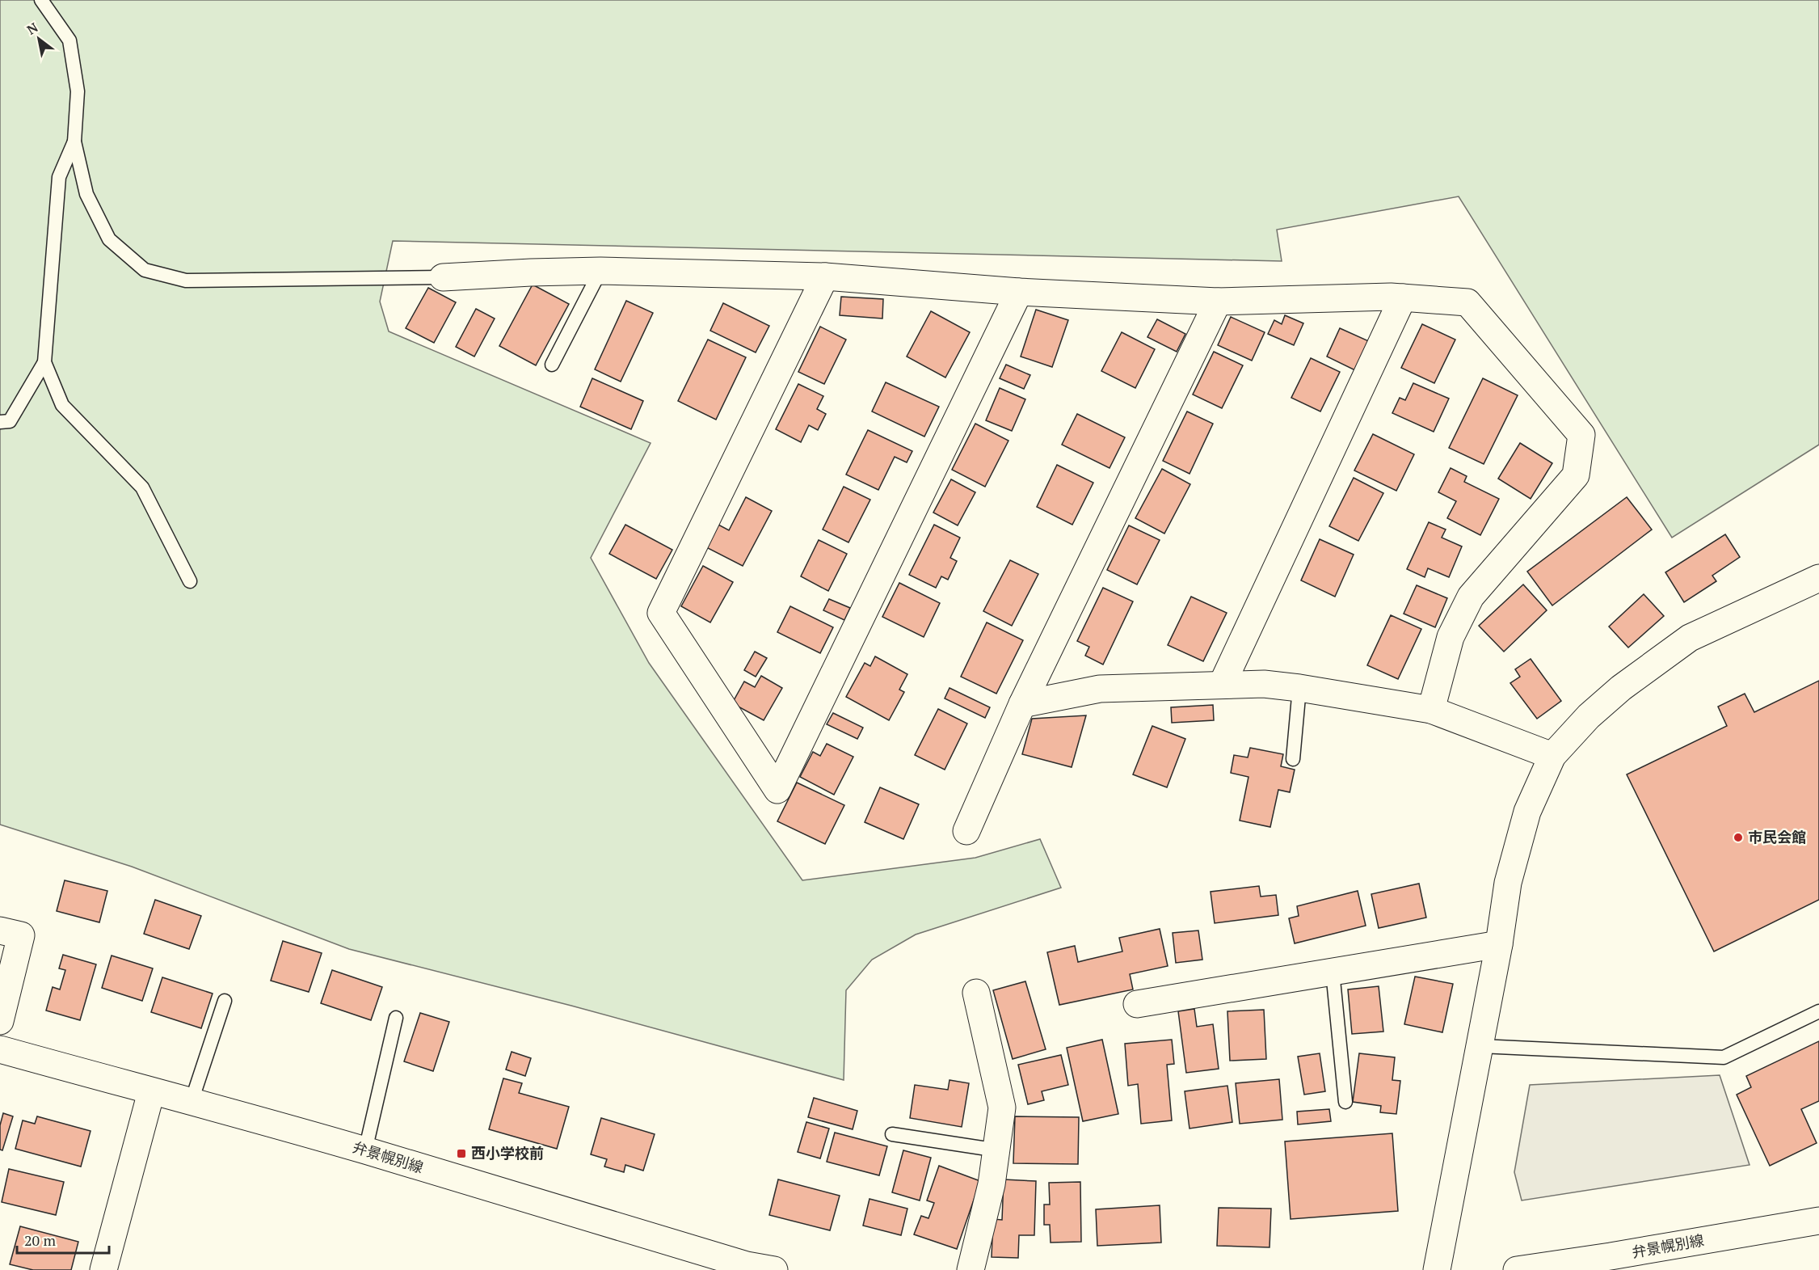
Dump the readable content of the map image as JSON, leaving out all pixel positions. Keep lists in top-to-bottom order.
{
  "streets": {
    "street": ["弁景幌別線"]
  },
  "places": {
    "other": ["市民会館"],
    "transit": ["西小学校前"]
  },
  "scale_bar": "20 m",
  "north": "top left"
}
